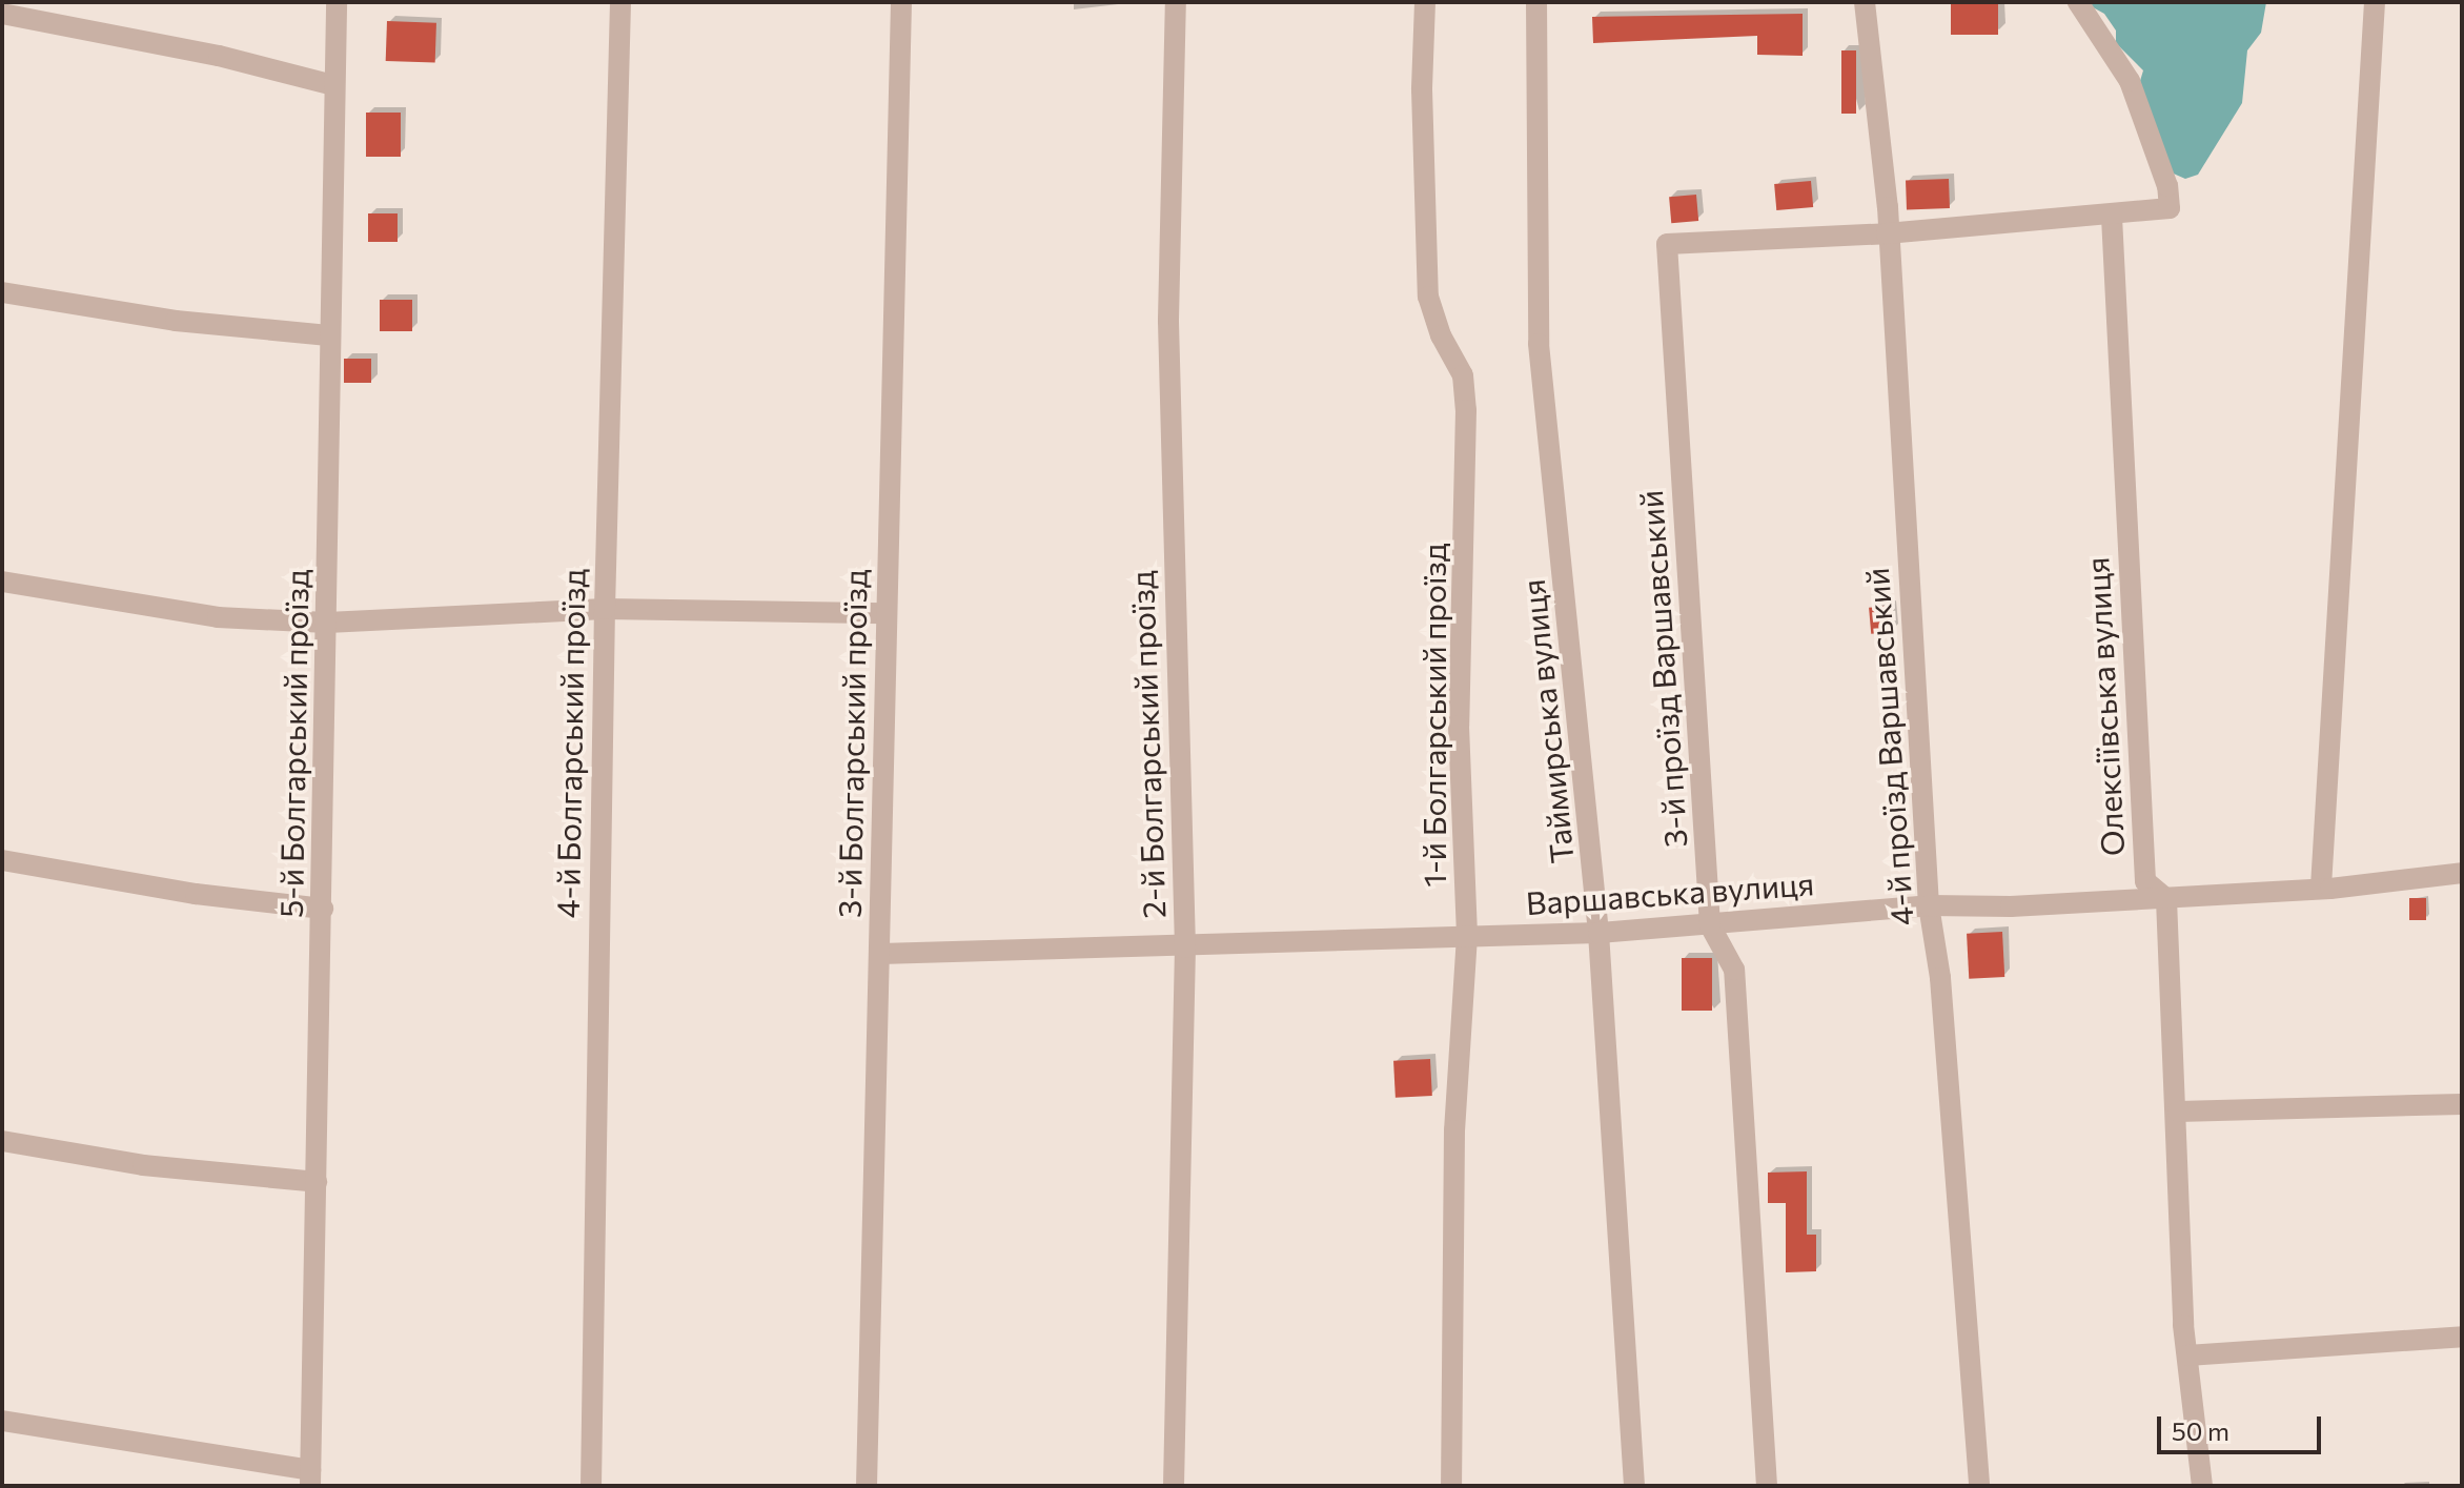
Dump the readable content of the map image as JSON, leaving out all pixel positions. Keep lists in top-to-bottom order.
{
  "streets": {
    "street": [
      "3-й проїзд Варшавський",
      "Олексіївська вулиця",
      "1-й Болгарський проїзд",
      "Таймирська вулиця",
      "5-й Болгарський проїзд",
      "4-й Болгарський проїзд",
      "3-й Болгарський проїзд",
      "2-й Болгарський проїзд",
      "4-й проїзд Варшавський",
      "Варшавська вулиця"
    ]
  },
  "crossings": [
    ["3-й проїзд Варшавський", "4-й проїзд Варшавський"],
    ["3-й проїзд Варшавський", "Варшавська вулиця"],
    ["Олексіївська вулиця", "Варшавська вулиця"],
    ["1-й Болгарський проїзд", "Варшавська вулиця"],
    ["Таймирська вулиця", "Варшавська вулиця"],
    ["3-й Болгарський проїзд", "Варшавська вулиця"],
    ["2-й Болгарський проїзд", "Варшавська вулиця"],
    ["4-й проїзд Варшавський", "Варшавська вулиця"]
  ],
  "scale_bar": "50 m"
}
